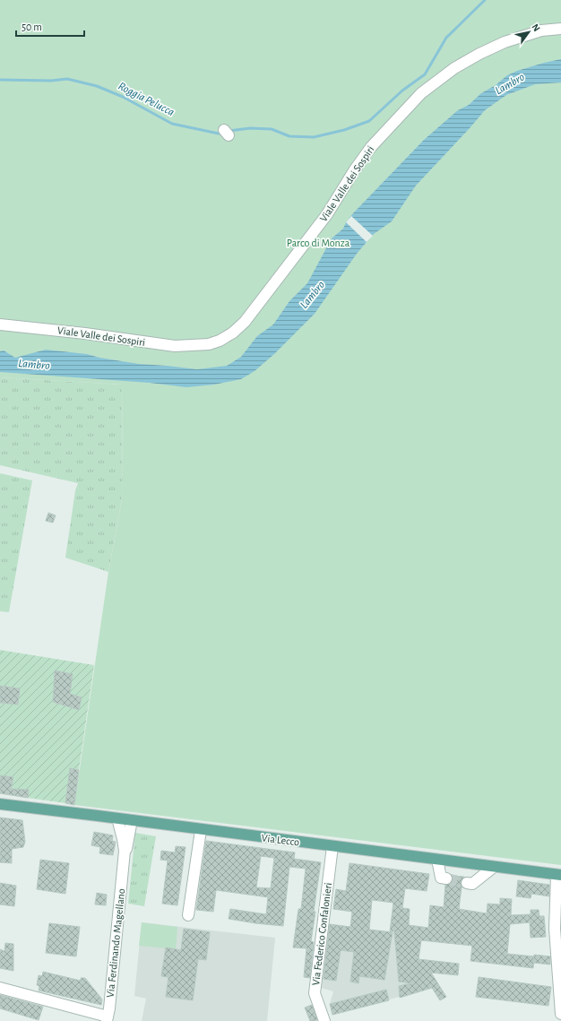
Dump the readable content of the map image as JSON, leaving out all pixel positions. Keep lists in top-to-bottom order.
{
  "streets": {
    "main road": ["Via Lecco"],
    "street": ["Viale Valle dei Sospiri", "Via Federico Confalonieri", "Via Ferdinando Magellano"]
  },
  "crossings": [
    ["Via Lecco", "Via Federico Confalonieri"],
    ["Via Lecco", "Via Ferdinando Magellano"]
  ],
  "water": ["Lambro", "Roggia Pelucca"],
  "parks": ["Parco di Monza"],
  "scale_bar": "50 m",
  "north": "top right"
}
